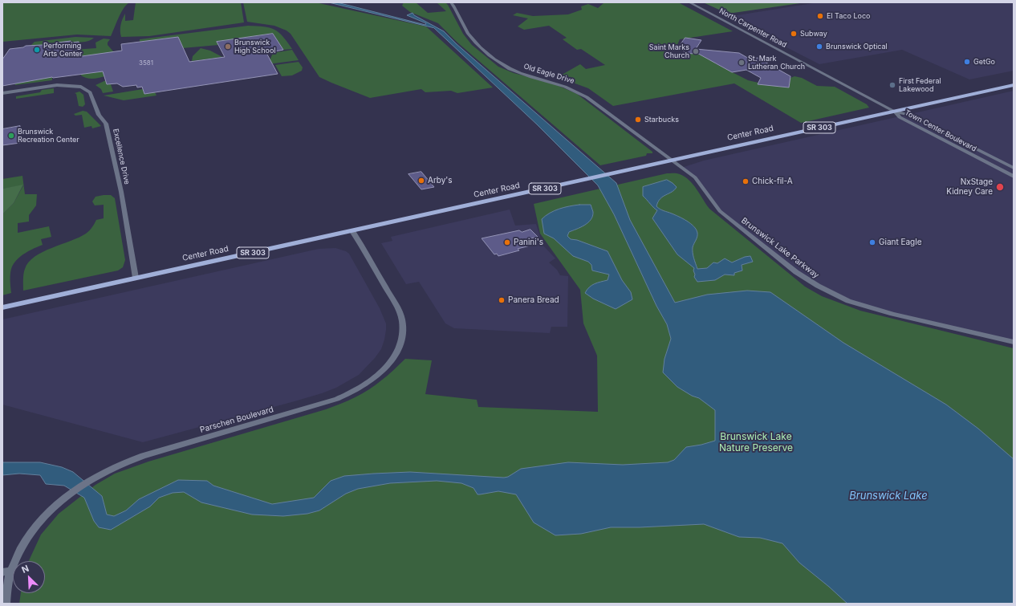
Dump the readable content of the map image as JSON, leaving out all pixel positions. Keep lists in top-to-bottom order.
{
  "streets": {
    "main road": ["SR 303", "Center Road"],
    "street": [
      "North Carpenter Road",
      "Old Eagle Drive",
      "Town Center Boulevard",
      "Excellence Drive",
      "Brunswick Lake Parkway",
      "Parschen Boulevard"
    ]
  },
  "crossings": [
    ["North Carpenter Road", "Town Center Boulevard"],
    ["North Carpenter Road", "Center Road"],
    ["Old Eagle Drive", "Center Road"],
    ["Old Eagle Drive", "Brunswick Lake Parkway"],
    ["Town Center Boulevard", "Center Road"],
    ["Center Road", "Excellence Drive"],
    ["Center Road", "Brunswick Lake Parkway"],
    ["Center Road", "Parschen Boulevard"]
  ],
  "water": ["Brunswick Lake"],
  "parks": ["Brunswick Lake Nature Preserve"],
  "places": [
    "El Taco Loco",
    "Subway",
    "Brunswick High School",
    "Brunswick Optical",
    "Performing Arts Center",
    "Saint Marks Church",
    "GetGo",
    "St. Mark Lutheran Church",
    "First Federal Lakewood",
    "Starbucks",
    "Brunswick Recreation Center",
    "Arby's",
    "Chick-fil-A",
    "NxStage Kidney Care",
    "Panini's",
    "Giant Eagle",
    "Panera Bread"
  ],
  "house_numbers": ["3581"],
  "north": "top left"
}
